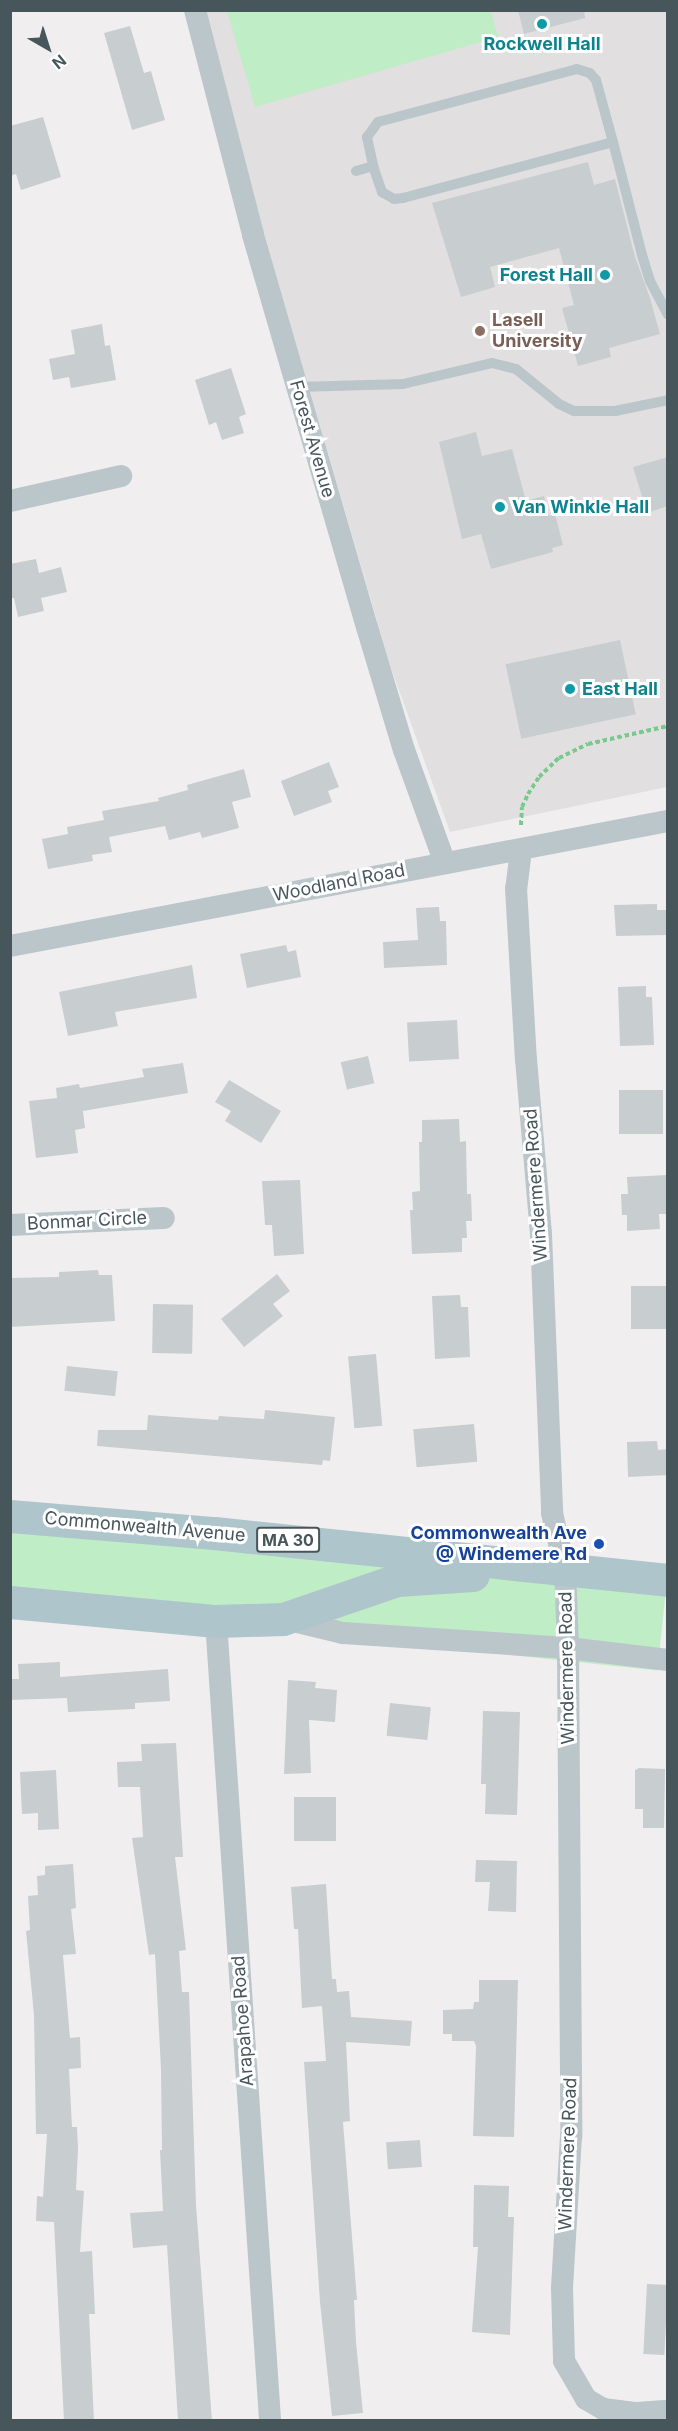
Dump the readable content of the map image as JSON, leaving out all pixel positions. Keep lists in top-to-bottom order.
{
  "streets": {
    "main road": ["Commonwealth Avenue", "MA 30"],
    "street": [
      "Forest Avenue",
      "Woodland Road",
      "Windermere Road",
      "Bonmar Circle",
      "Arapahoe Road"
    ]
  },
  "crossings": [
    ["Forest Avenue", "Woodland Road"],
    ["Woodland Road", "Windermere Road"],
    ["Windermere Road", "Commonwealth Avenue"],
    ["Commonwealth Avenue", "Arapahoe Road"]
  ],
  "places": [
    "Rockwell Hall",
    "Forest Hall",
    "Lasell University",
    "Van Winkle Hall",
    "East Hall",
    "Commonwealth Ave @ Windemere Rd"
  ],
  "north": "bottom right"
}
